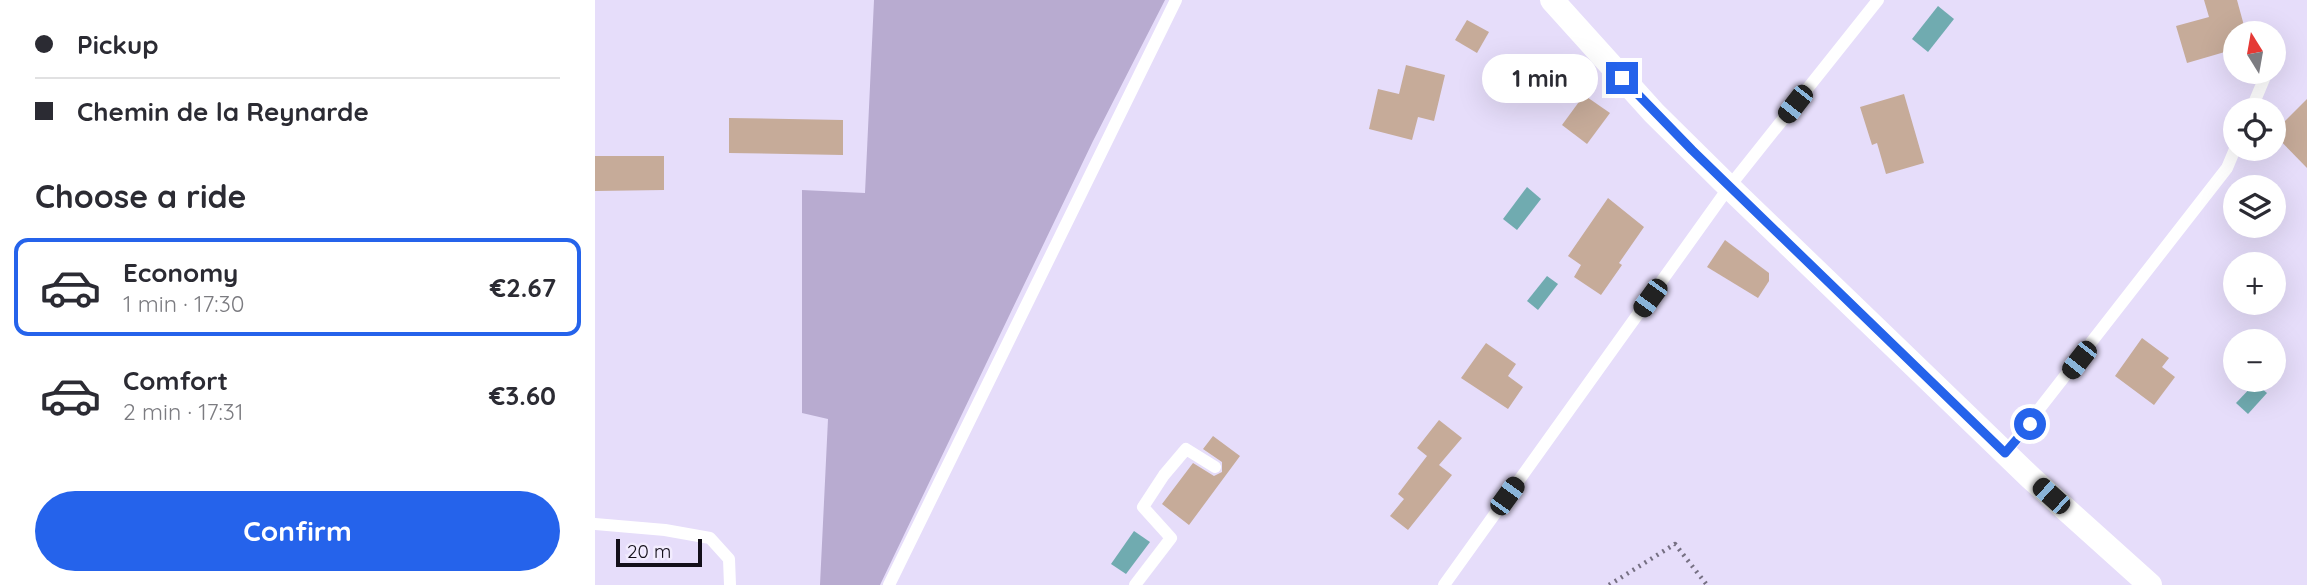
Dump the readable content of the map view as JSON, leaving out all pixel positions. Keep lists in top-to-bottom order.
{
  "scale_bar": "20 m",
  "north": "top",
  "page": {
    "banner": ["Pickup", "Chemin de la Reynarde"],
    "map_buttons": ["+", "−"],
    "bubble": "1 min",
    "heading": "Choose a ride",
    "list": [
      {
        "name": "Economy",
        "note": "1 min · 17:30",
        "value": "€2.67"
      },
      {
        "name": "Comfort",
        "note": "2 min · 17:31",
        "value": "€3.60"
      }
    ],
    "buttons": "Confirm",
    "scale": "20 m"
  }
}
